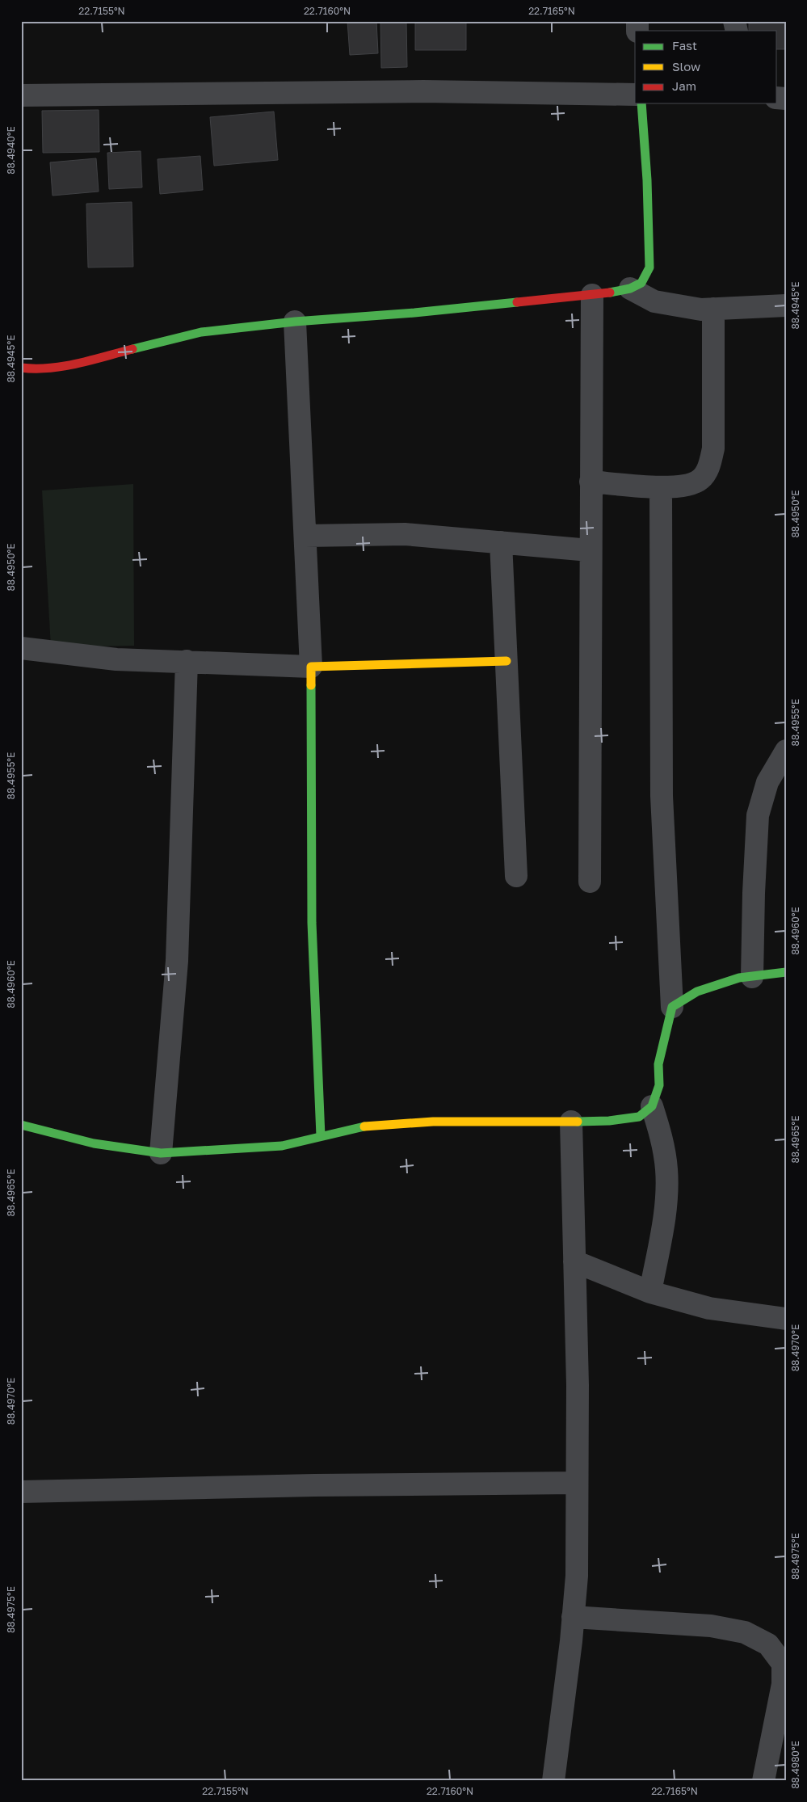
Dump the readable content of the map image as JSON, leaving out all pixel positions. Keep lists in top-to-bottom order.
{
  "legend": ["Fast", "Slow", "Jam"],
  "coordinates": [
    "22.7155°N",
    "22.7160°N",
    "22.7165°N",
    "88.4940°E",
    "88.4945°E",
    "88.4950°E",
    "88.4955°E",
    "88.4960°E",
    "88.4965°E",
    "88.4970°E",
    "88.4975°E",
    "88.4980°E"
  ]
}
